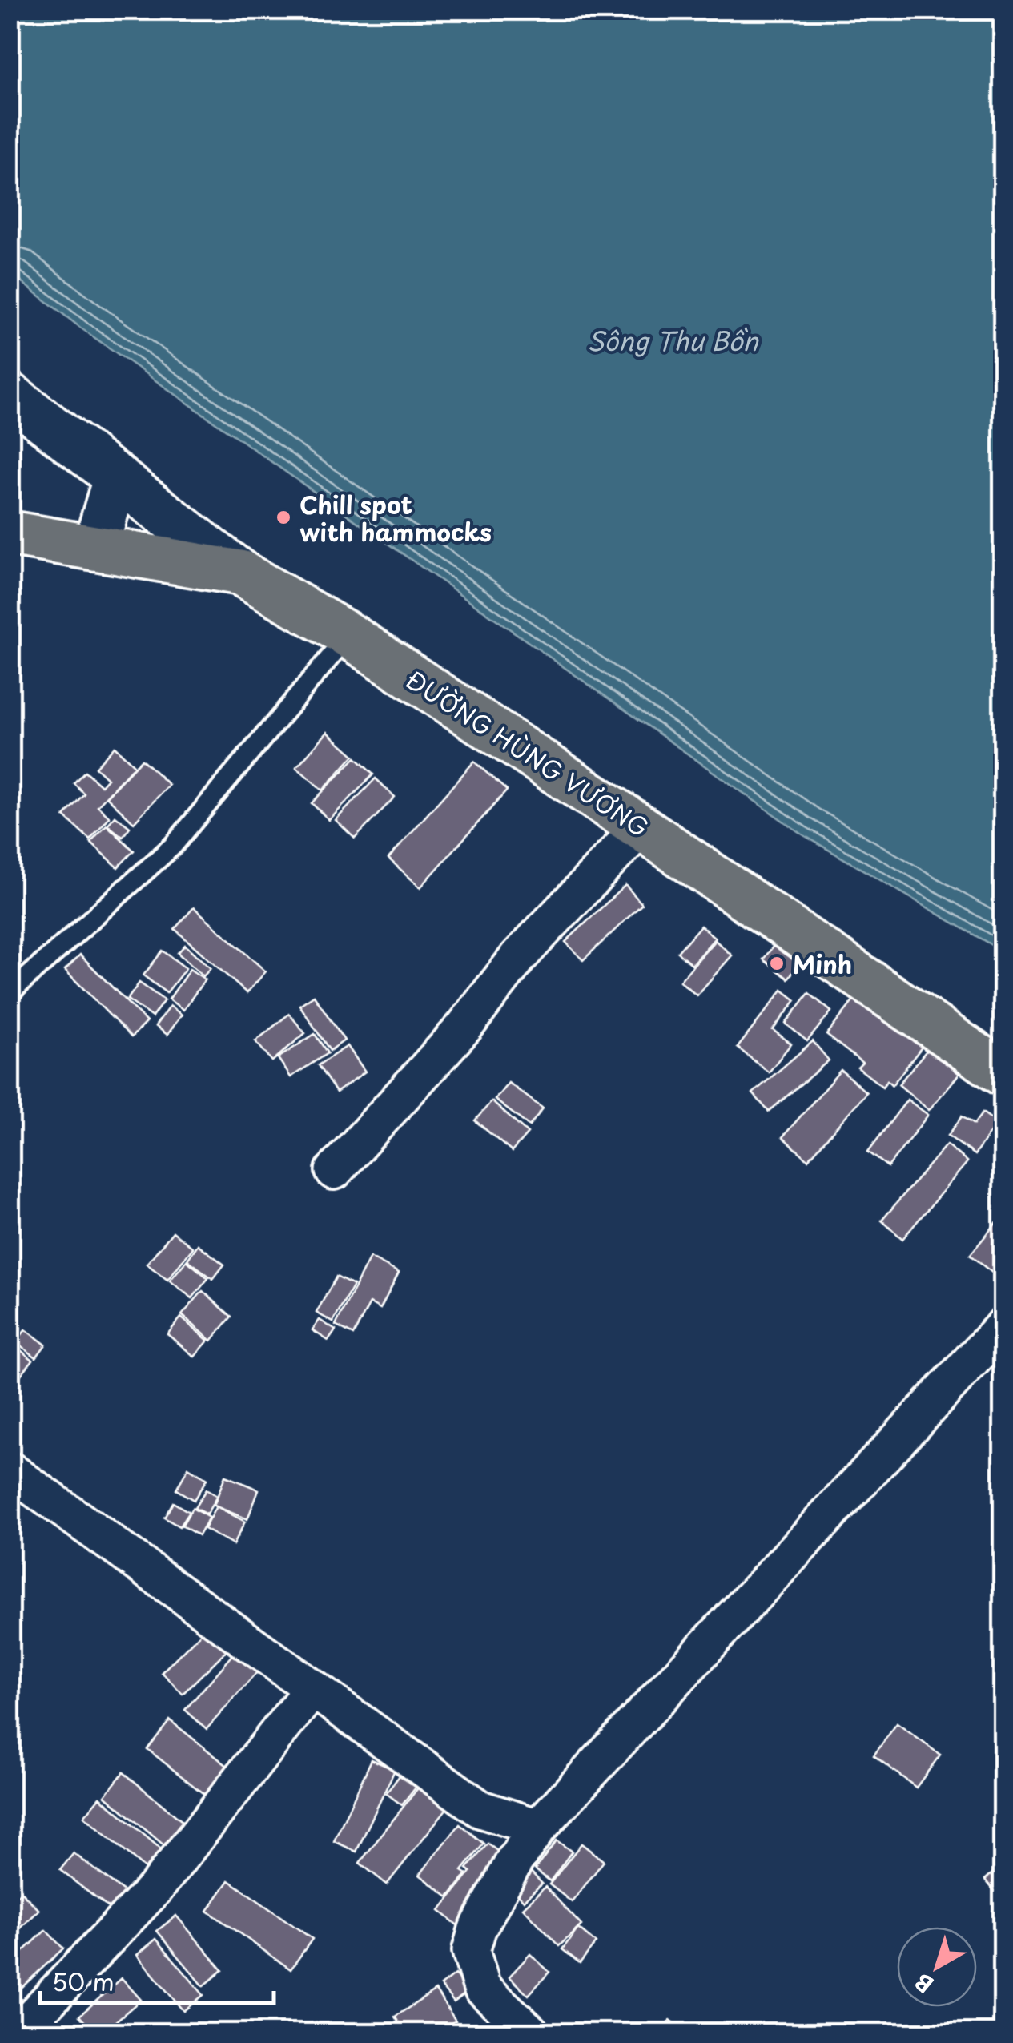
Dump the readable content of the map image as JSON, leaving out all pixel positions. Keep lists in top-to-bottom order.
{
  "streets": {
    "main road": ["ĐƯỜNG HÙNG VƯƠNG"]
  },
  "water": ["Sông Thu Bồn"],
  "places": ["Chill spot with hammocks", "Minh"],
  "scale_bar": "50 m",
  "north": "bottom left"
}
